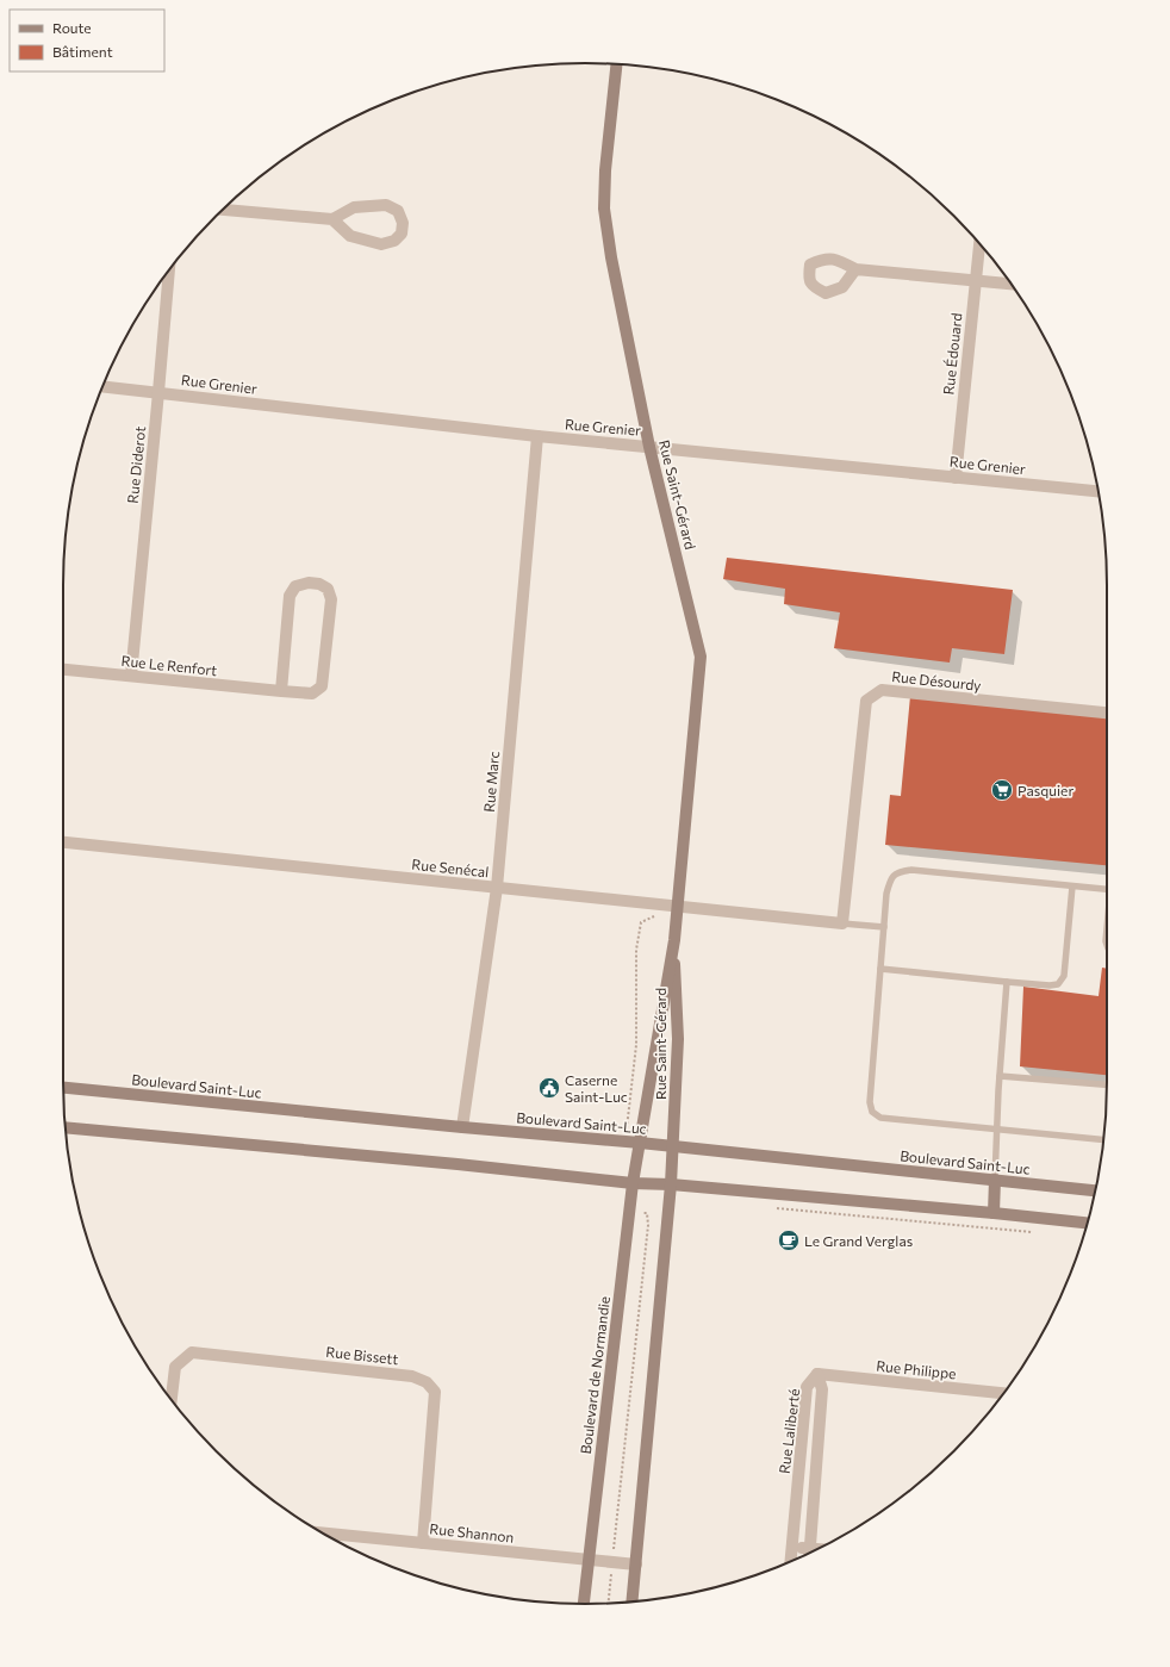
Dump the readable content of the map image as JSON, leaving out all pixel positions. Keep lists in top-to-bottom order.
{
  "streets": {
    "street": [
      "Rue Édouard",
      "Rue Grenier",
      "Rue Diderot",
      "Rue Saint-Gérard",
      "Rue Le Renfort",
      "Rue Désourdy",
      "Rue Marc",
      "Rue Senécal",
      "Boulevard Saint-Luc",
      "Rue Bissett",
      "Rue Philippe",
      "Boulevard de Normandie",
      "Rue Laliberté",
      "Rue Shannon"
    ]
  },
  "crossings": [
    ["Rue Édouard", "Rue Grenier"],
    ["Rue Grenier", "Rue Diderot"],
    ["Rue Grenier", "Rue Saint-Gérard"],
    ["Rue Grenier", "Rue Marc"],
    ["Rue Diderot", "Rue Le Renfort"],
    ["Rue Saint-Gérard", "Rue Senécal"],
    ["Rue Saint-Gérard", "Boulevard Saint-Luc"],
    ["Rue Saint-Gérard", "Boulevard de Normandie"],
    ["Rue Désourdy", "Rue Senécal"],
    ["Rue Marc", "Rue Senécal"],
    ["Rue Marc", "Boulevard Saint-Luc"],
    ["Boulevard Saint-Luc", "Boulevard de Normandie"],
    ["Rue Bissett", "Rue Shannon"],
    ["Rue Philippe", "Rue Laliberté"],
    ["Boulevard de Normandie", "Rue Shannon"]
  ],
  "places": {
    "supermarket": ["Pasquier"],
    "public building": ["Caserne Saint-Luc"],
    "cafe": ["Le Grand Verglas"]
  },
  "legend": ["Route", "Bâtiment"]
}
